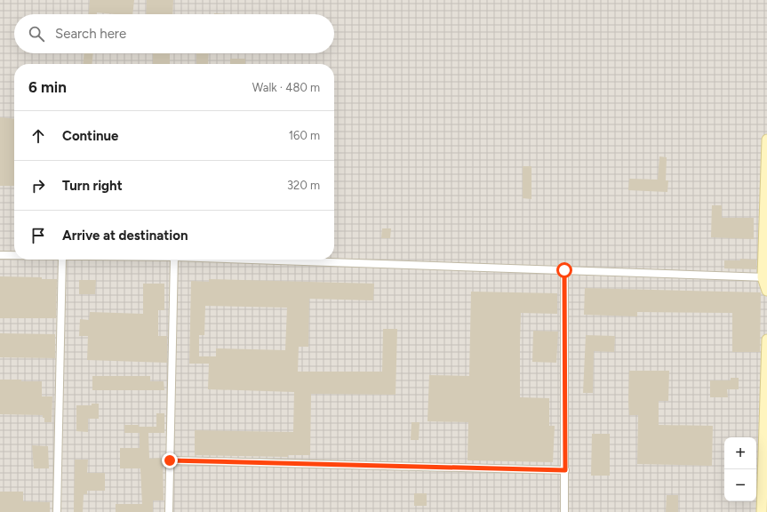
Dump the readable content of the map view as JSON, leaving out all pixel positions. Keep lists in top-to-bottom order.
{
  "page": {
    "search": "Search here",
    "heading": ["6 min", "Walk · 480 m"],
    "list": [
      ["Continue", "160 m"],
      ["Turn right", "320 m"],
      "Arrive at destination"
    ],
    "map_buttons": ["+", "−"]
  }
}
